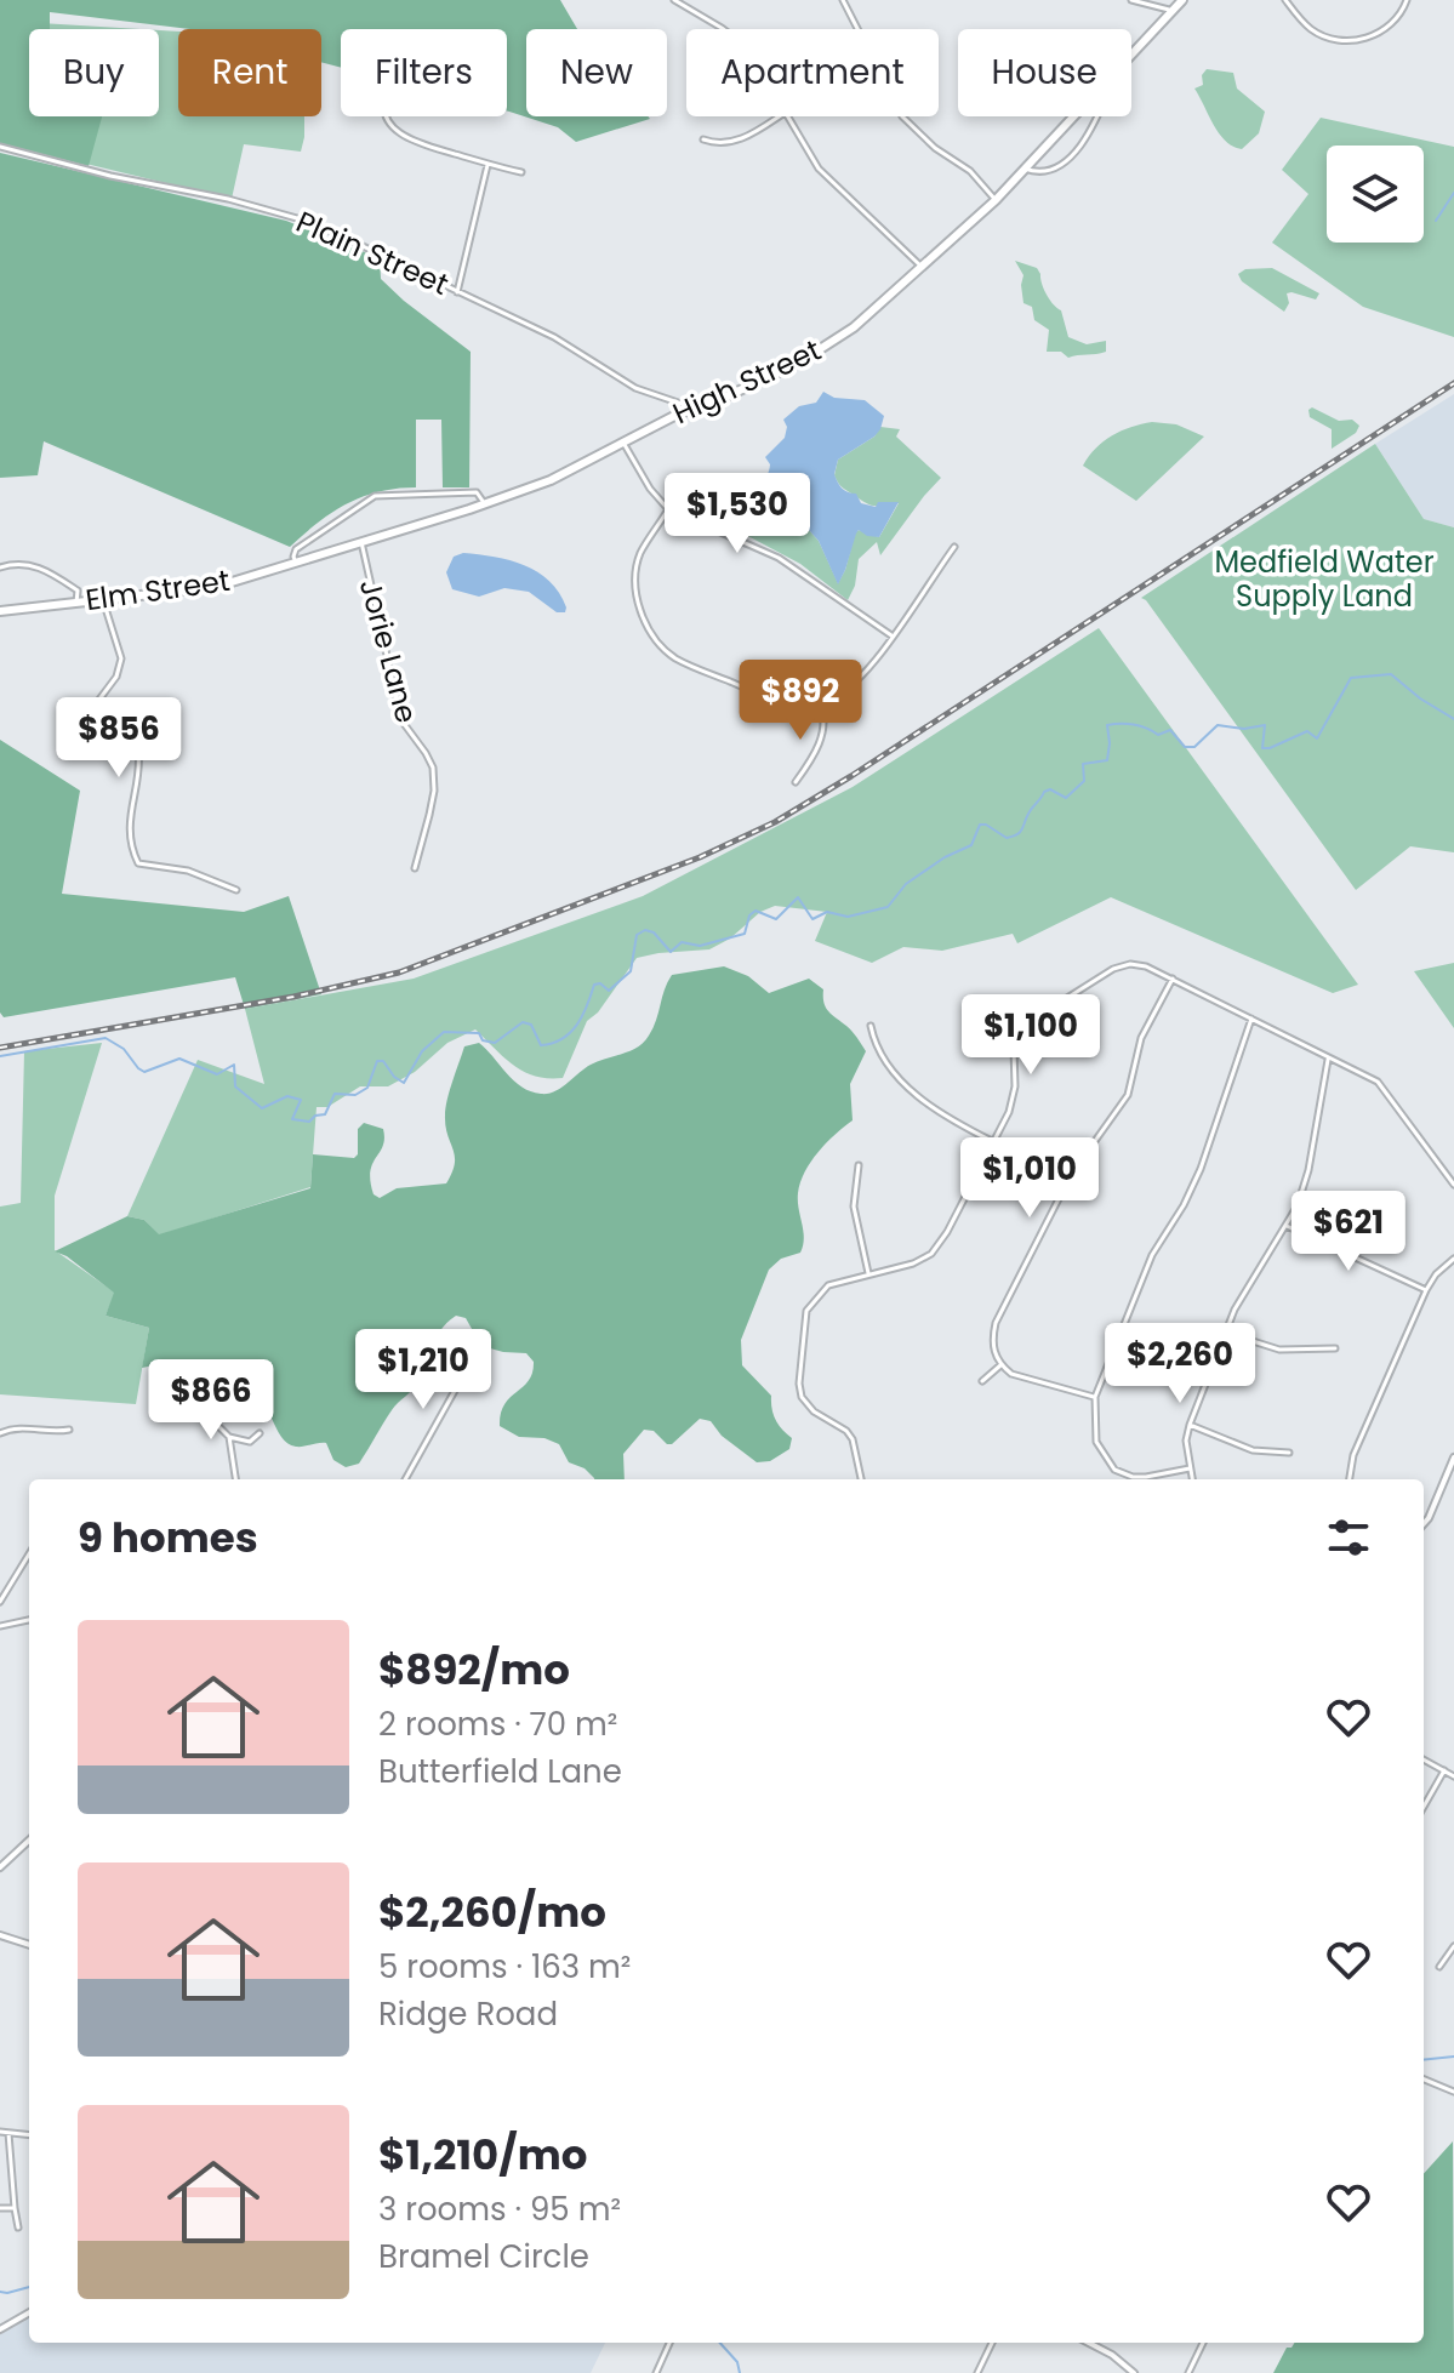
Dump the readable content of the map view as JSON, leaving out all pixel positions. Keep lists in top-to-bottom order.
{
  "streets": {
    "main road": ["High Street", "Elm Street"],
    "street": ["Plain Street", "Jorie Lane"]
  },
  "crossings": [
    ["Plain Street", "High Street"],
    ["High Street", "Elm Street"],
    ["High Street", "Jorie Lane"]
  ],
  "parks": ["Medfield Water Supply Land"],
  "page": {
    "chip": [
      "Buy",
      "Rent",
      "Filters",
      "New",
      "Apartment",
      "House"
    ],
    "price": [
      "$1,530",
      "$892",
      "$856",
      "$1,100",
      "$1,010",
      "$621",
      "$2,260",
      "$1,210",
      "$866"
    ],
    "heading": "9 homes",
    "list": [
      {
        "name": "$892/mo",
        "note": "2 rooms · 70 m² · Butterfield Lane"
      },
      {
        "name": "$2,260/mo",
        "note": "5 rooms · 163 m² · Ridge Road"
      },
      {
        "name": "$1,210/mo",
        "note": "3 rooms · 95 m² · Bramel Circle"
      }
    ]
  }
}
